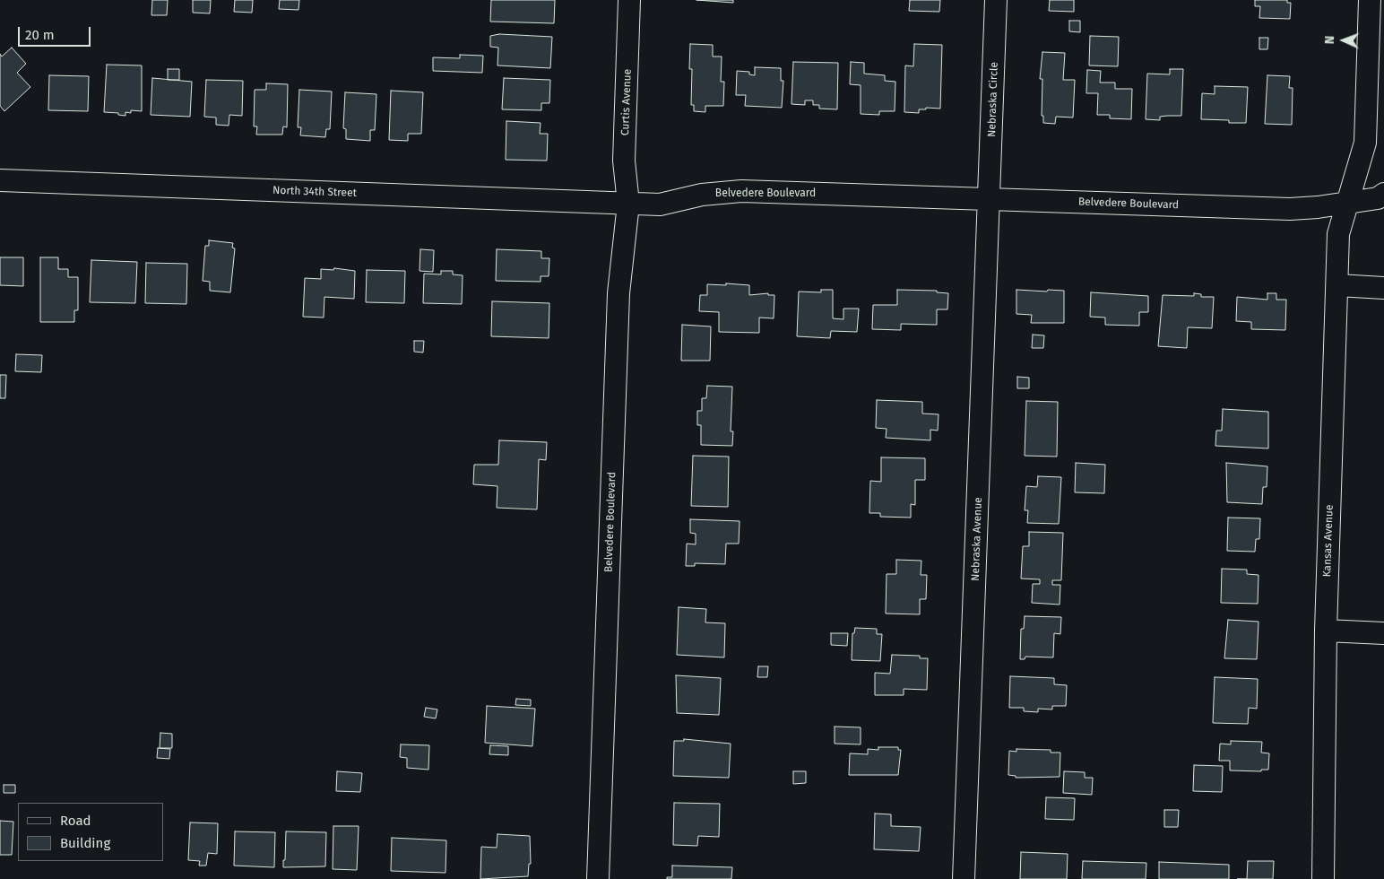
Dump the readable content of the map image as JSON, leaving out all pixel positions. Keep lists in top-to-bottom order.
{
  "streets": {
    "street": [
      "Nebraska Circle",
      "Curtis Avenue",
      "North 34th Street",
      "Belvedere Boulevard",
      "Nebraska Avenue",
      "Kansas Avenue"
    ]
  },
  "crossings": [
    ["Nebraska Circle", "Belvedere Boulevard"],
    ["Nebraska Circle", "Nebraska Avenue"],
    ["Curtis Avenue", "North 34th Street"],
    ["Curtis Avenue", "Belvedere Boulevard"],
    ["North 34th Street", "Belvedere Boulevard"],
    ["Belvedere Boulevard", "Nebraska Avenue"],
    ["Belvedere Boulevard", "Kansas Avenue"]
  ],
  "legend": ["Road", "Building"],
  "scale_bar": "20 m",
  "north": "left"
}
